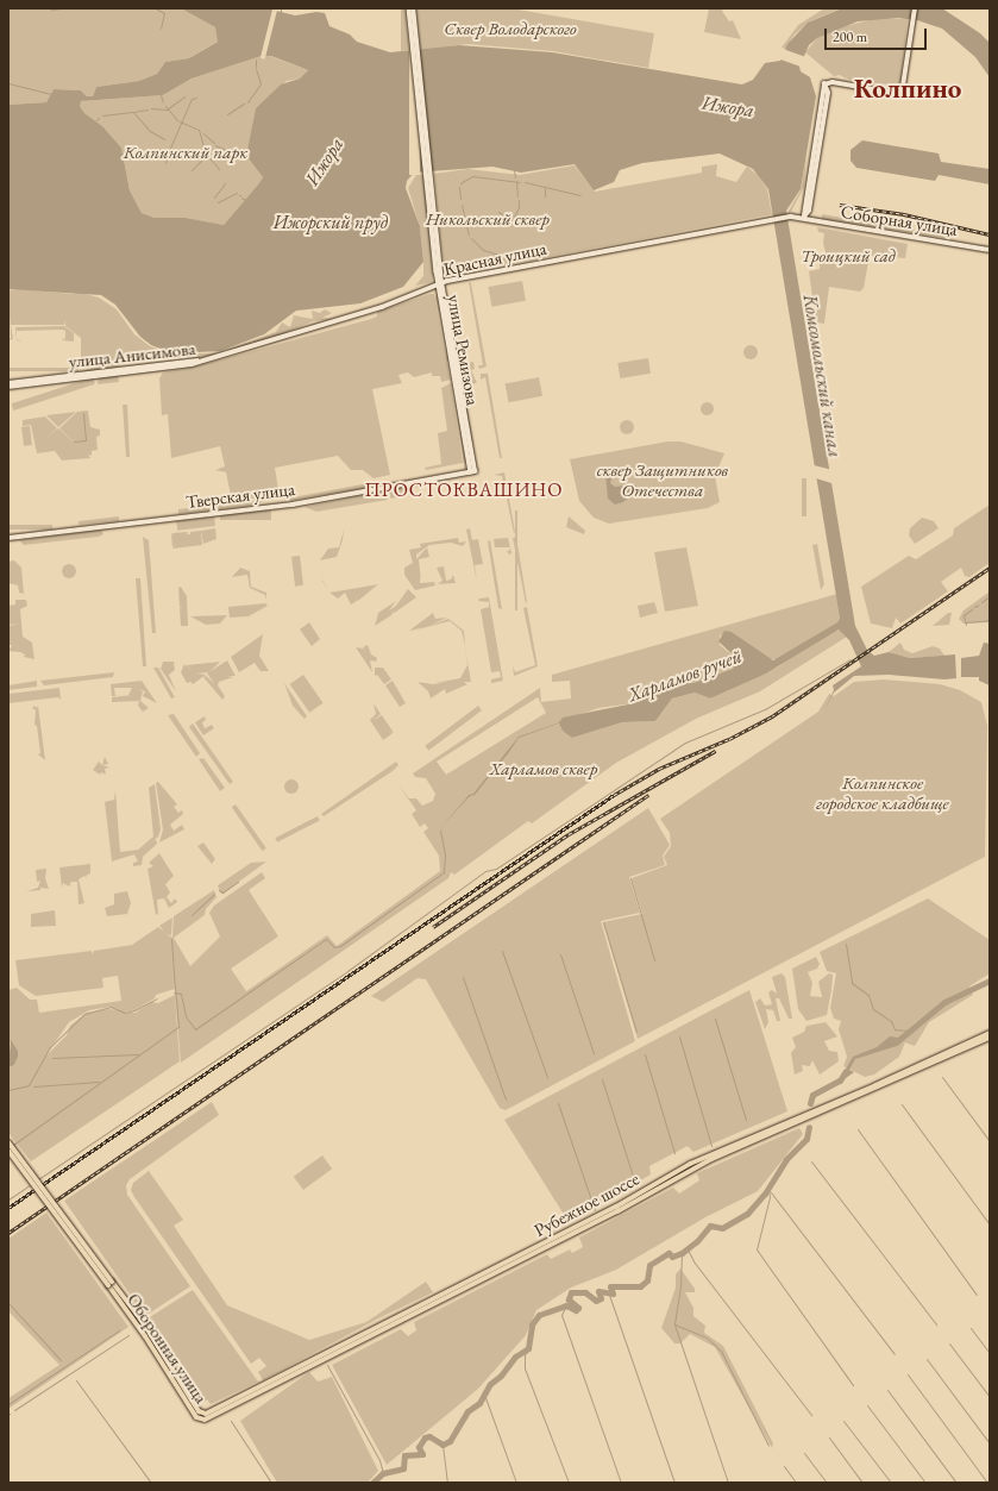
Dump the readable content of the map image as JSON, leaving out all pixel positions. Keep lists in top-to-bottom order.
{
  "streets": {
    "main road": [
      "Соборная улица",
      "Красная улица",
      "улица Ремизова",
      "улица Анисимова",
      "Тверская улица",
      "Рубежное шоссе",
      "Оборонная улица"
    ]
  },
  "crossings": [
    ["Соборная улица", "Красная улица"],
    ["Красная улица", "улица Ремизова"],
    ["Красная улица", "улица Анисимова"],
    ["улица Ремизова", "Тверская улица"],
    ["Рубежное шоссе", "Оборонная улица"]
  ],
  "districts": ["Колпино", "ПРОСТОКВАШИНО"],
  "water": [
    "Ижора",
    "Ижорский пруд",
    "Комсомольский канал",
    "Харламов ручей"
  ],
  "parks": [
    "Сквер Володарского",
    "Колпинский парк",
    "Никольский сквер",
    "Троицкий сад",
    "сквер Защитников Отечества",
    "Харламов сквер",
    "Колпинское городское кладбище"
  ],
  "scale_bar": "200 m"
}
